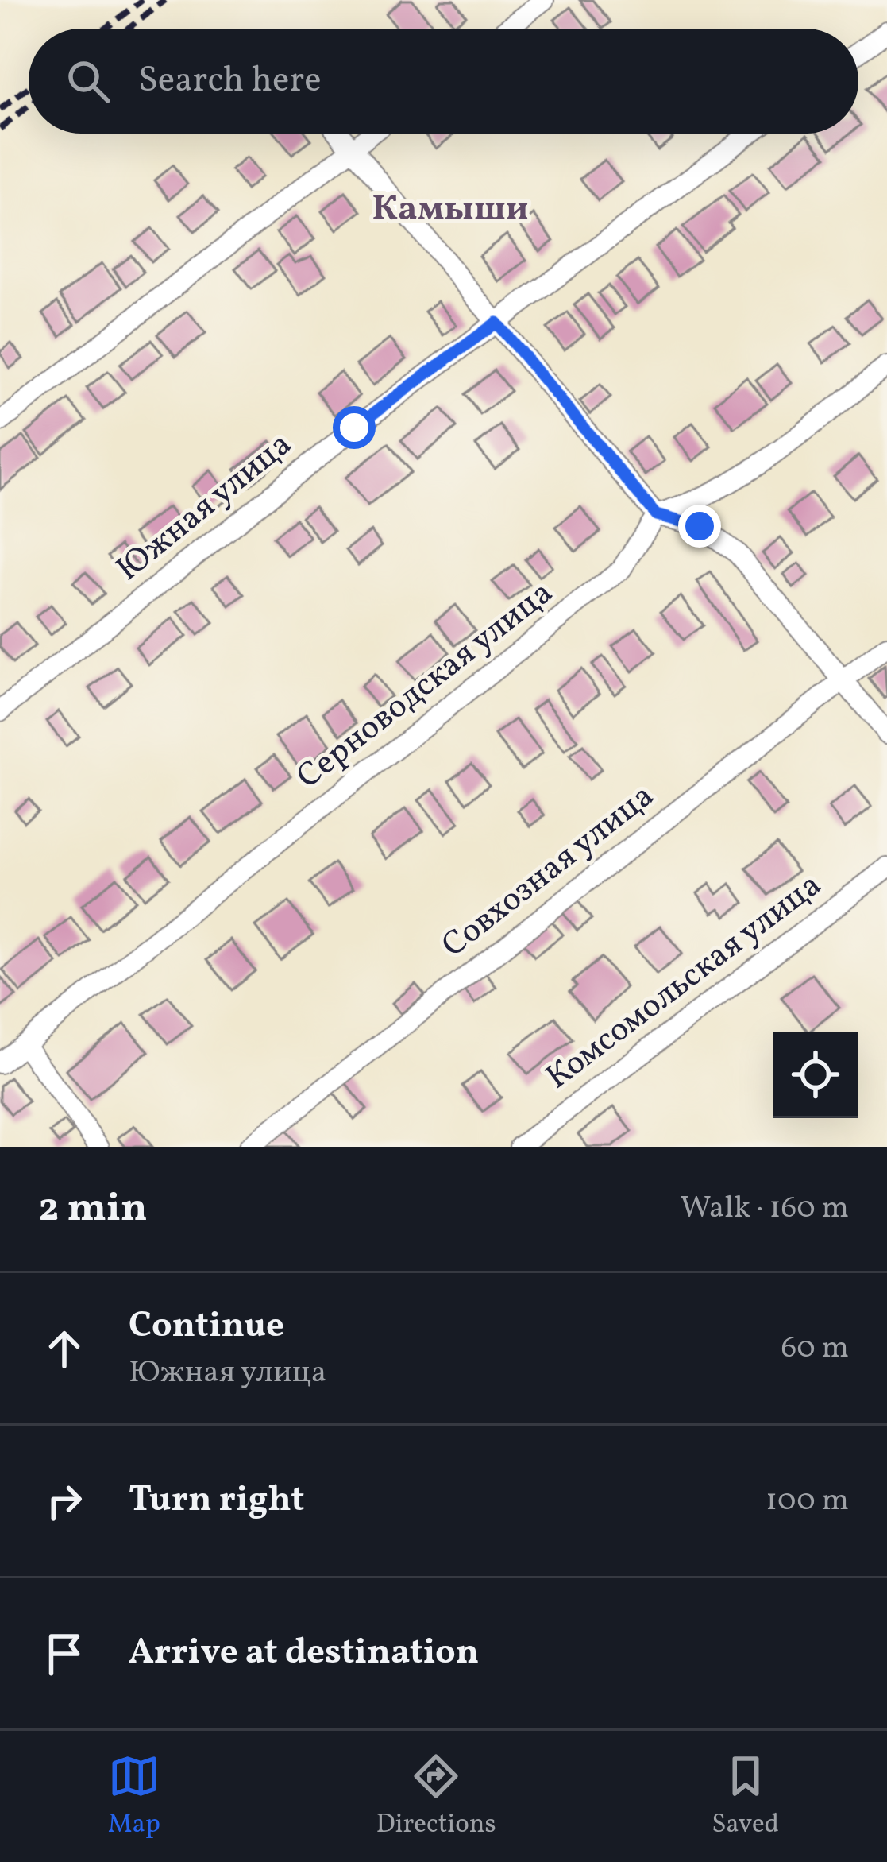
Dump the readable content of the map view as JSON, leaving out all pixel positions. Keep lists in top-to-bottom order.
{
  "streets": {
    "street": [
      "Южная улица",
      "Серноводская улица",
      "Совхозная улица",
      "Комсомольская улица"
    ]
  },
  "districts": ["Камыши"],
  "page": {
    "search": "Search here",
    "heading": ["2 min", "Walk · 160 m"],
    "list": [
      ["Continue", "Южная улица", "60 m"],
      ["Turn right", "100 m"],
      "Arrive at destination"
    ],
    "nav": ["Map", "Directions", "Saved"]
  }
}
